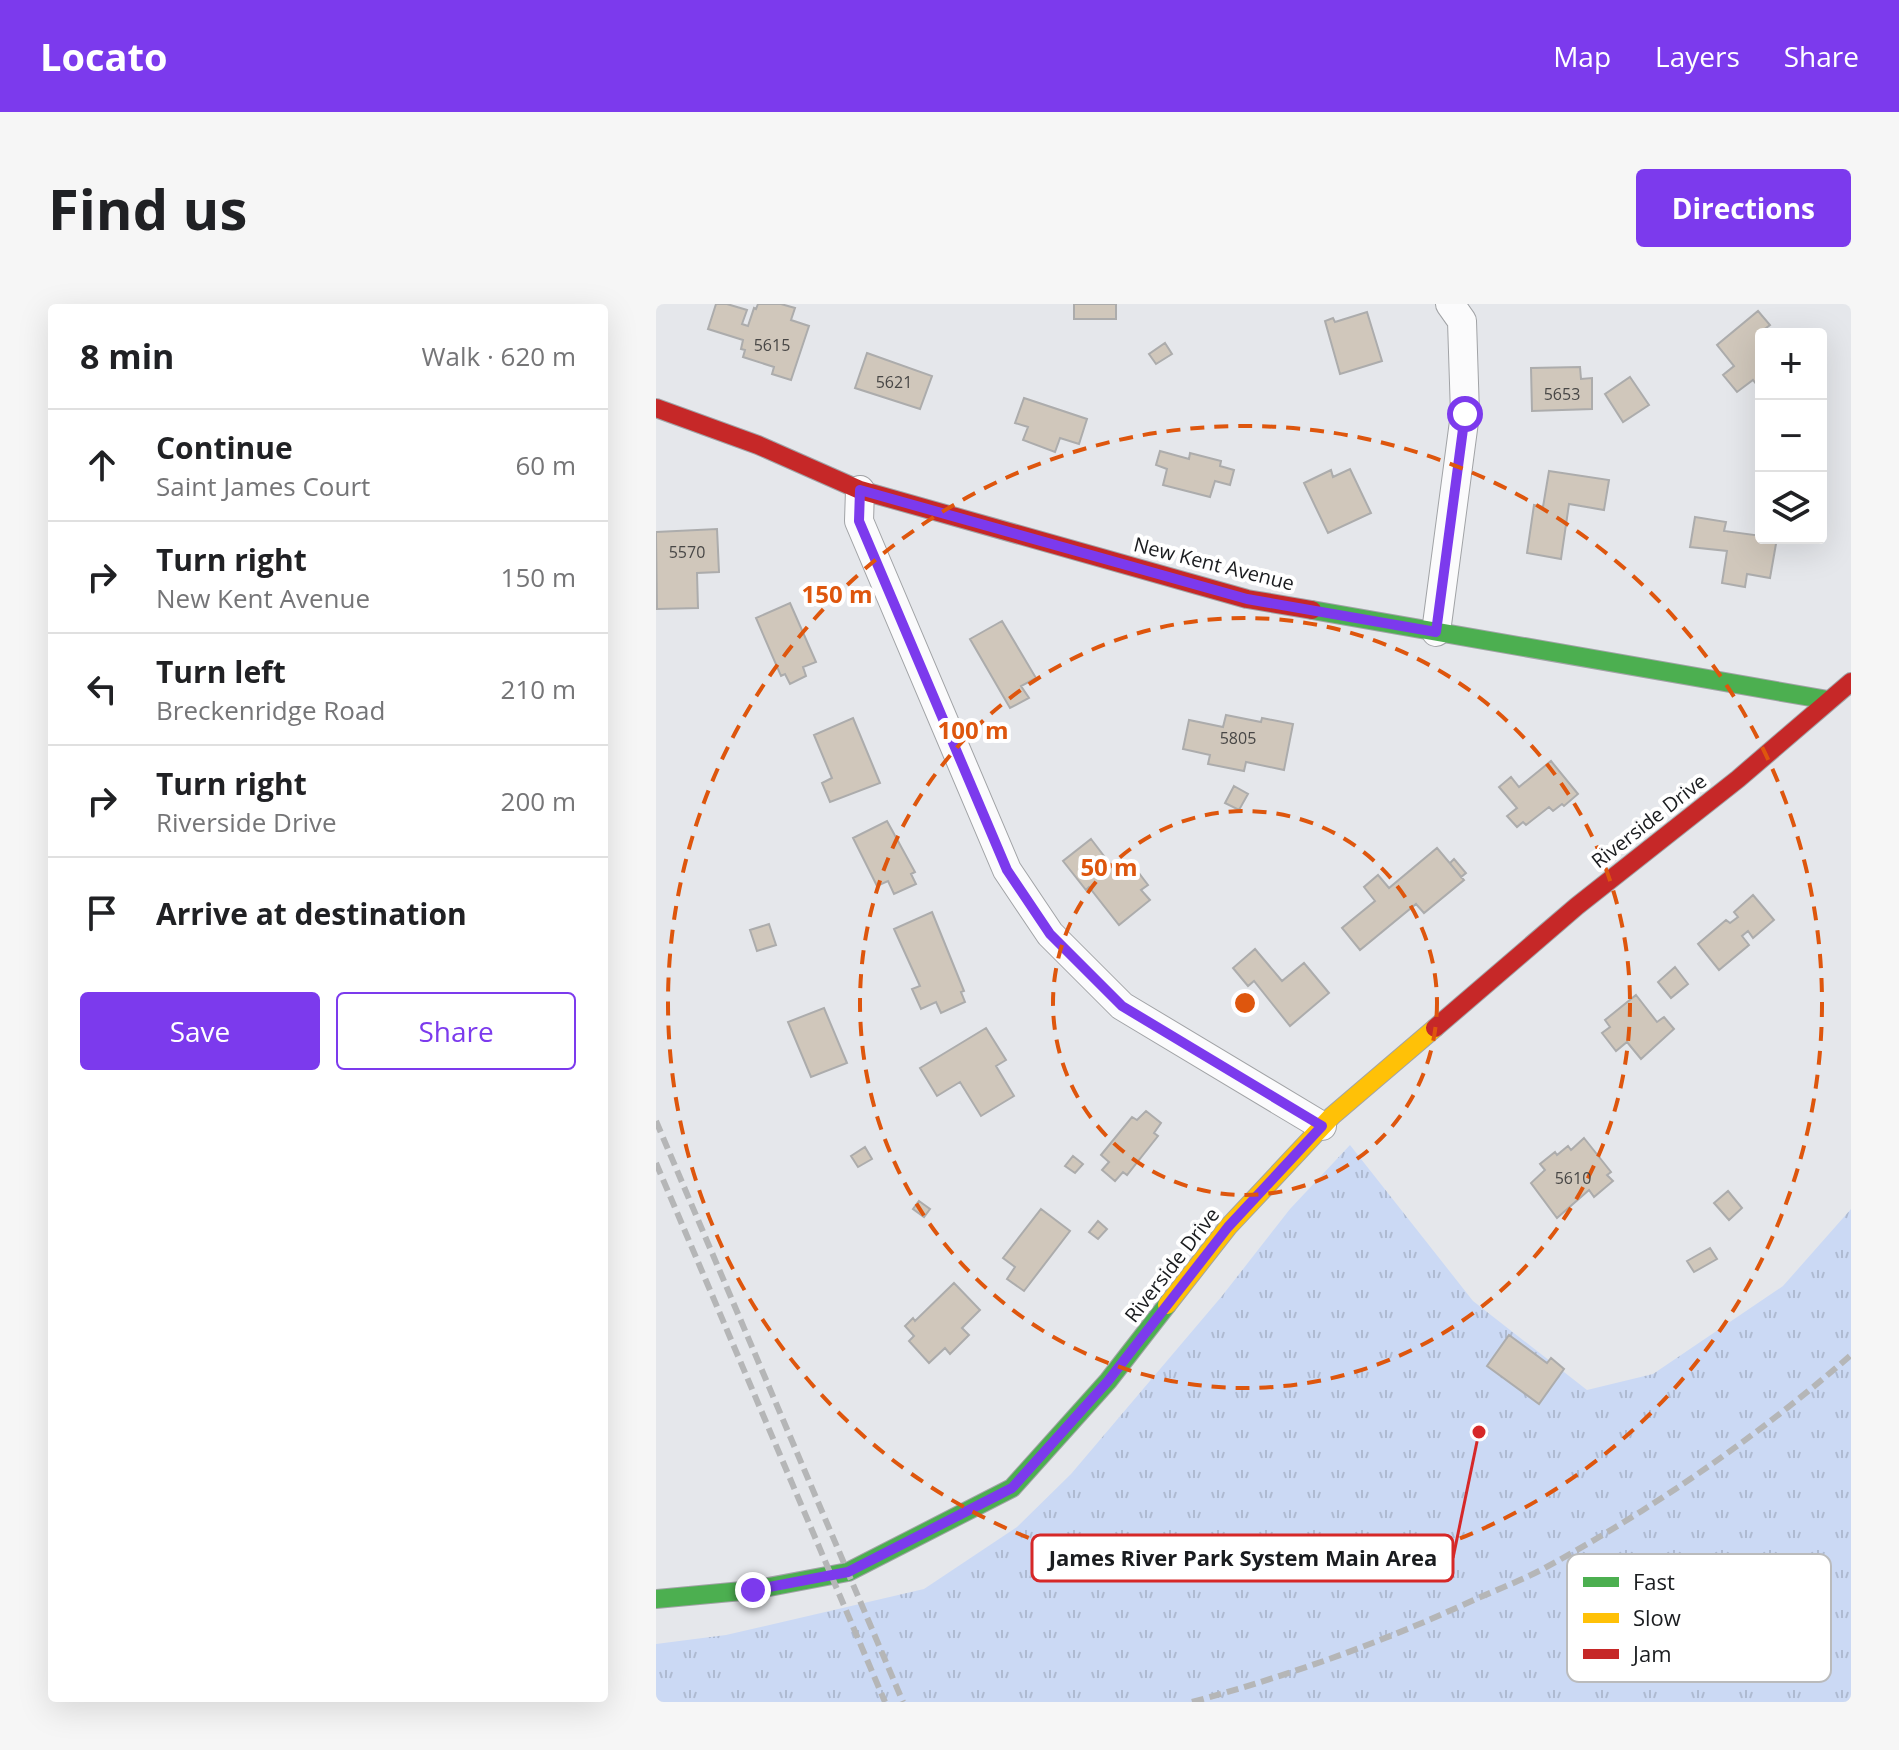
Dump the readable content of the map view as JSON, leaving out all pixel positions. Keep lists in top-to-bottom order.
{
  "streets": {
    "street": ["New Kent Avenue", "Riverside Drive"]
  },
  "crossings": [
    ["New Kent Avenue", "Riverside Drive"]
  ],
  "places": ["James River Park System Main Area"],
  "house_numbers": [
    "5615",
    "5621",
    "5653",
    "5570",
    "5805",
    "5610"
  ],
  "legend": ["Fast", "Slow", "Jam"],
  "page": {
    "header": "Locato",
    "nav": ["Map", "Layers", "Share"],
    "buttons": [
      "Directions",
      ["Save", "Share"]
    ],
    "title": "Find us",
    "heading": ["8 min", "Walk · 620 m"],
    "map_buttons": ["+", "−"],
    "list": [
      ["Continue", "Saint James Court", "60 m"],
      ["Turn right", "New Kent Avenue", "150 m"],
      ["Turn left", "Breckenridge Road", "210 m"],
      ["Turn right", "Riverside Drive", "200 m"],
      "Arrive at destination"
    ]
  },
  "rings": ["150 m", "100 m", "50 m"]
}
